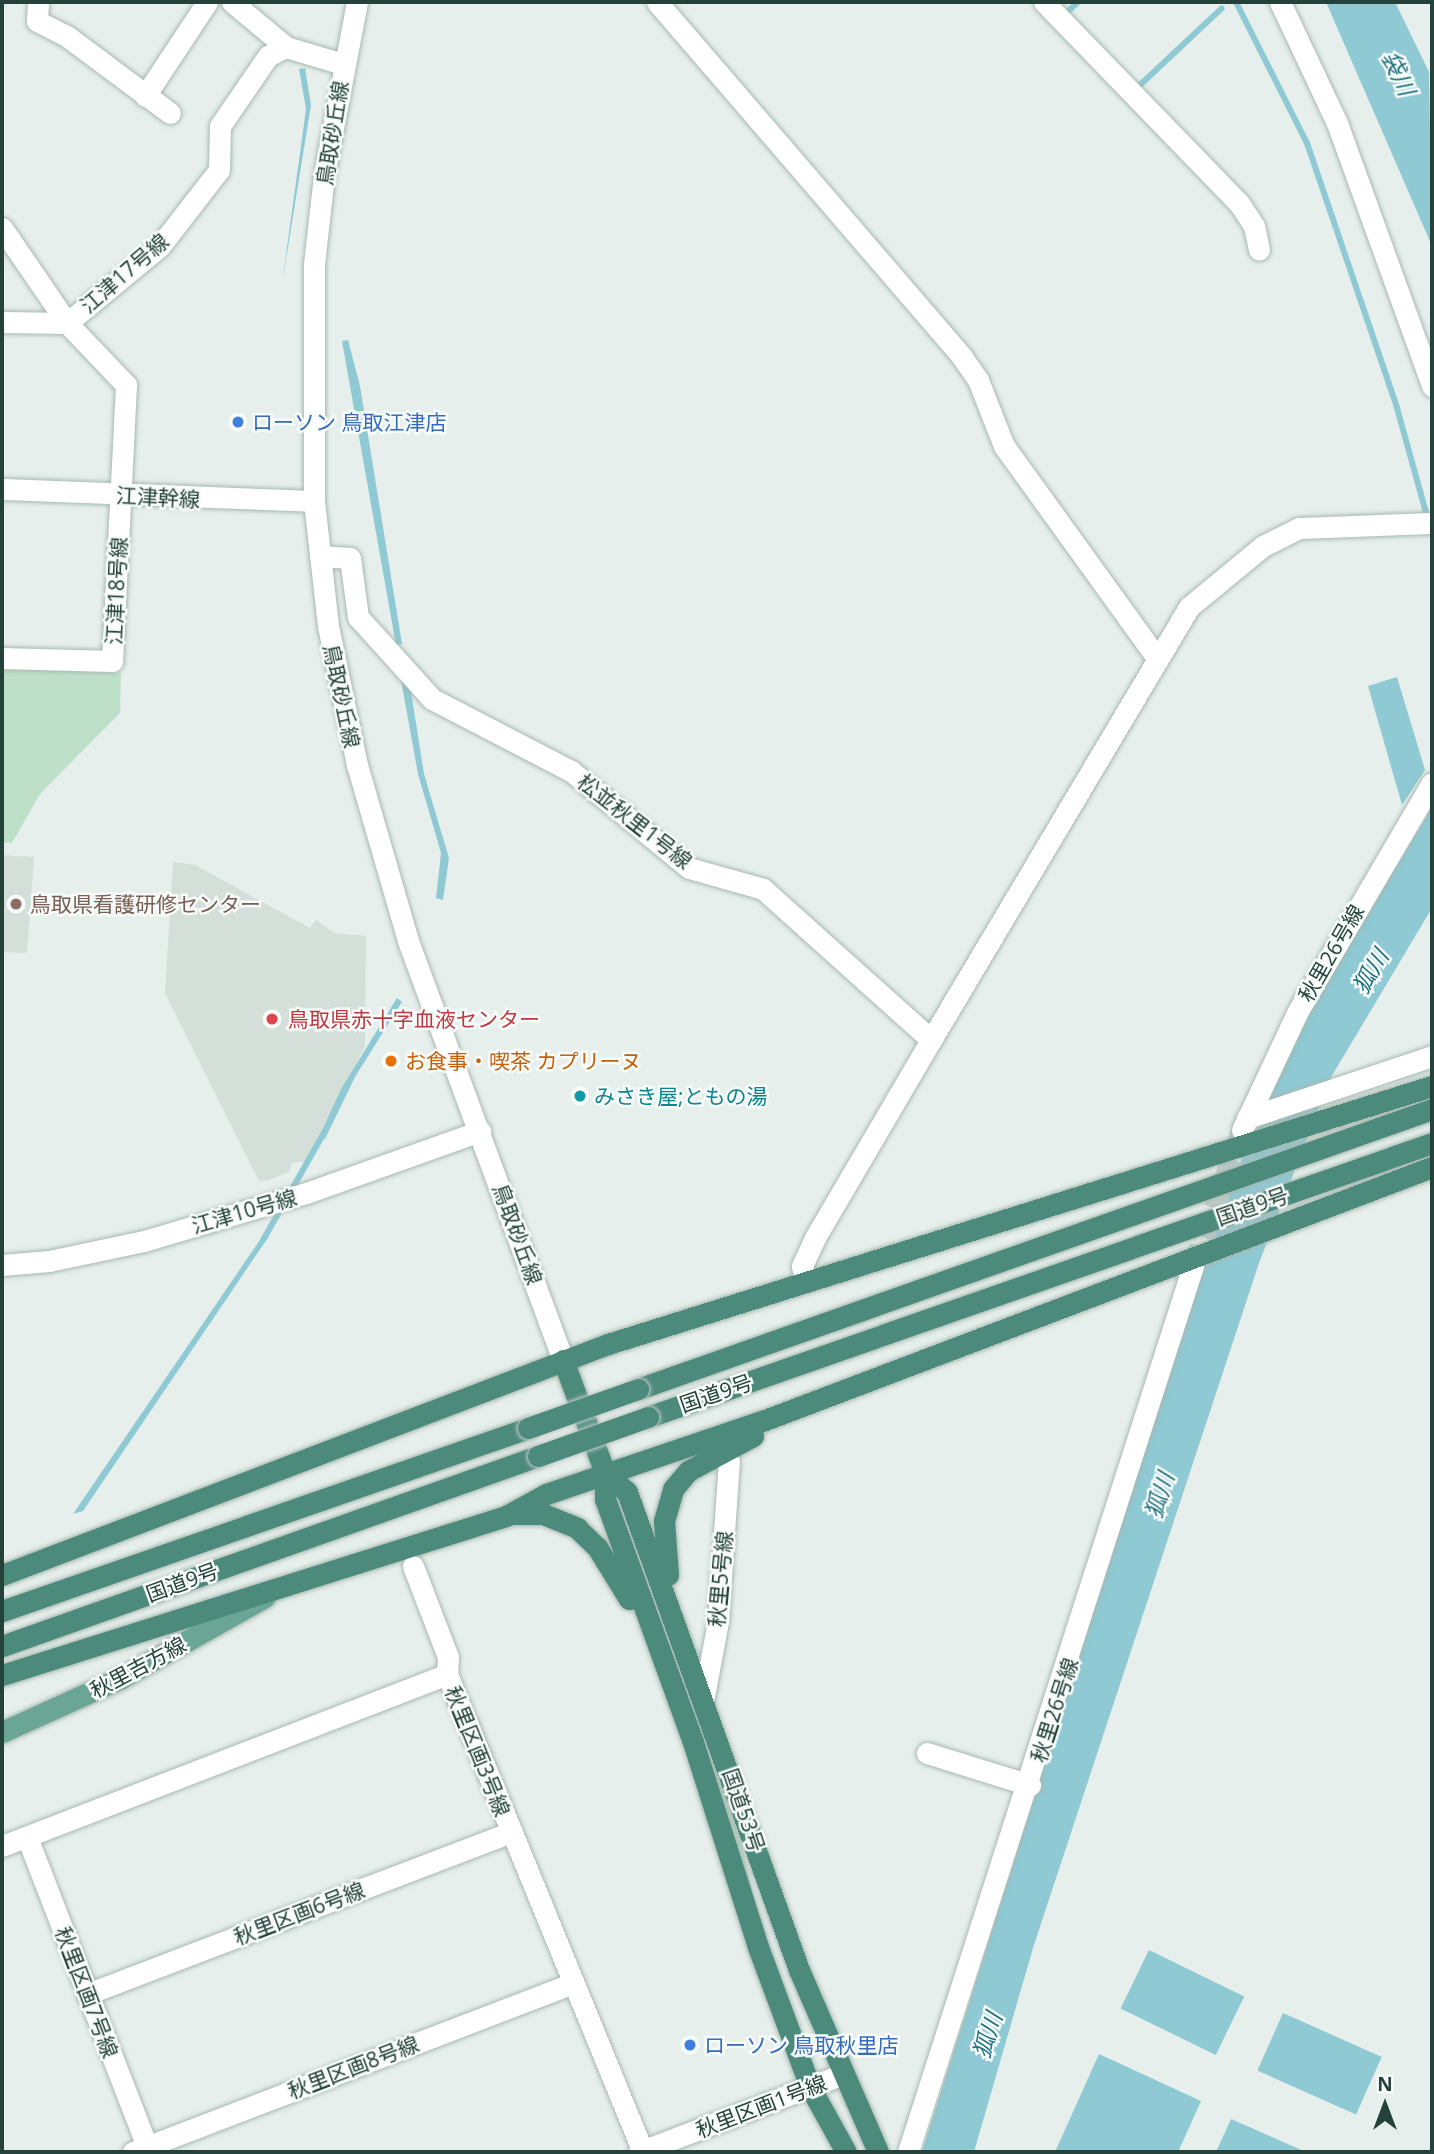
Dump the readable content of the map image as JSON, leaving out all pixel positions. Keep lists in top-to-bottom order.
{
  "streets": {
    "highway": ["国道9号", "国道53号"],
    "main road": ["秋里吉方線"],
    "street": [
      "鳥取砂丘線",
      "江津17号線",
      "江津幹線",
      "江津18号線",
      "松並秋里1号線",
      "秋里26号線",
      "江津10号線",
      "秋里5号線",
      "秋里区画3号線",
      "秋里区画6号線",
      "秋里区画7号線",
      "秋里区画8号線",
      "秋里区画1号線"
    ]
  },
  "crossings": [
    ["鳥取砂丘線", "江津幹線"],
    ["鳥取砂丘線", "松並秋里1号線"],
    ["鳥取砂丘線", "江津10号線"],
    ["鳥取砂丘線", "国道53号"],
    ["江津幹線", "江津18号線"],
    ["秋里5号線", "国道53号"],
    ["秋里区画3号線", "秋里区画6号線"],
    ["秋里区画3号線", "秋里区画7号線"],
    ["秋里区画3号線", "秋里区画8号線"],
    ["秋里区画3号線", "秋里区画1号線"],
    ["国道53号", "秋里区画1号線"],
    ["秋里区画6号線", "秋里区画7号線"],
    ["秋里区画7号線", "秋里区画8号線"]
  ],
  "water": ["袋川", "狐川"],
  "places": [
    "ローソン 鳥取江津店",
    "鳥取県看護研修センター",
    "鳥取県赤十字血液センター",
    "お食事・喫茶 カプリーヌ",
    "みさき屋;ともの湯",
    "ローソン 鳥取秋里店"
  ],
  "north": "top"
}
